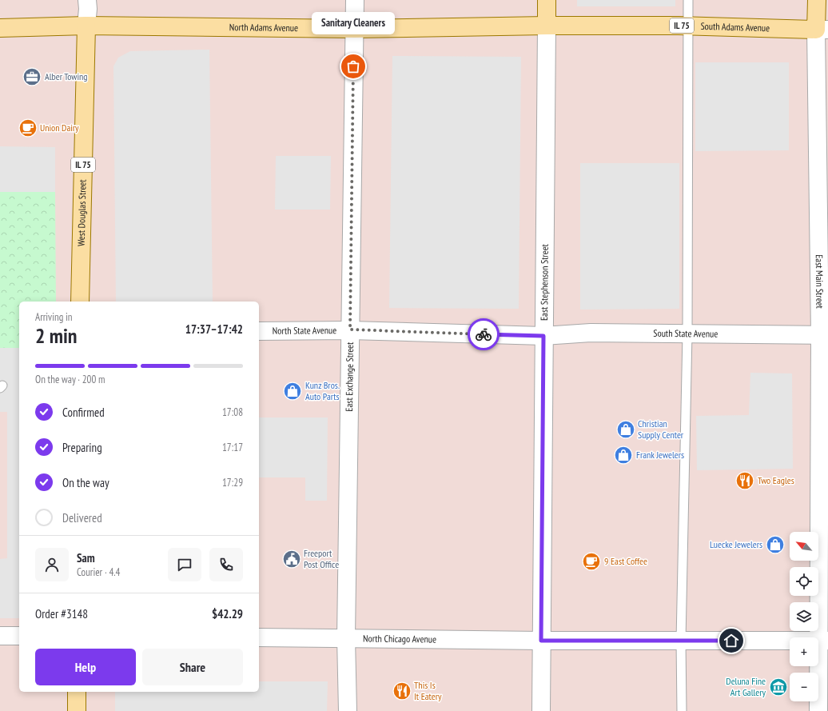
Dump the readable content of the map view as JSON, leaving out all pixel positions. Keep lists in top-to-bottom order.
{
  "streets": {
    "main road": [
      "IL 75",
      "South Adams Avenue",
      "North Adams Avenue",
      "West Douglas Street",
      "East Main Street",
      "East Stephenson Street"
    ],
    "street": [
      "North State Avenue",
      "South State Avenue",
      "East Exchange Street",
      "North Chicago Avenue"
    ]
  },
  "crossings": [
    ["South Adams Avenue", "North Adams Avenue"],
    ["South Adams Avenue", "East Main Street"],
    ["South Adams Avenue", "East Stephenson Street"],
    ["North Adams Avenue", "West Douglas Street"],
    ["North Adams Avenue", "East Stephenson Street"],
    ["North Adams Avenue", "East Exchange Street"],
    ["East Main Street", "South State Avenue"],
    ["East Main Street", "North Chicago Avenue"],
    ["East Stephenson Street", "North State Avenue"],
    ["East Stephenson Street", "South State Avenue"],
    ["East Stephenson Street", "North Chicago Avenue"],
    ["North State Avenue", "South State Avenue"],
    ["North State Avenue", "East Exchange Street"],
    ["East Exchange Street", "North Chicago Avenue"]
  ],
  "places": {
    "other": ["Sanitary Cleaners"],
    "office": ["Alber Towing"],
    "cafe": ["Union Dairy", "9 East Coffee"],
    "shop": [
      "Kunz Bros. Auto Parts",
      "Christian Supply Center",
      "Frank Jewelers",
      "Luecke Jewelers"
    ],
    "restaurant": ["Two Eagles", "This Is It Eatery"],
    "public building": ["Freeport Post Office"],
    "museum": ["Deluna Fine Art Gallery"]
  },
  "north": "top left",
  "page": {
    "bubble": "Sanitary Cleaners",
    "heading": ["2 min", "Arriving in", "17:37–17:42"],
    "panel": [
      "Sam",
      "Courier · 4.4",
      "Order #3148",
      "$42.29"
    ],
    "bar": "On the way · 200 m",
    "list": [
      ["Confirmed", "17:08"],
      ["Preparing", "17:17"],
      ["On the way", "17:29"],
      "Delivered"
    ],
    "map_buttons": ["+", "−"],
    "buttons": ["Help", "Share"]
  }
}
